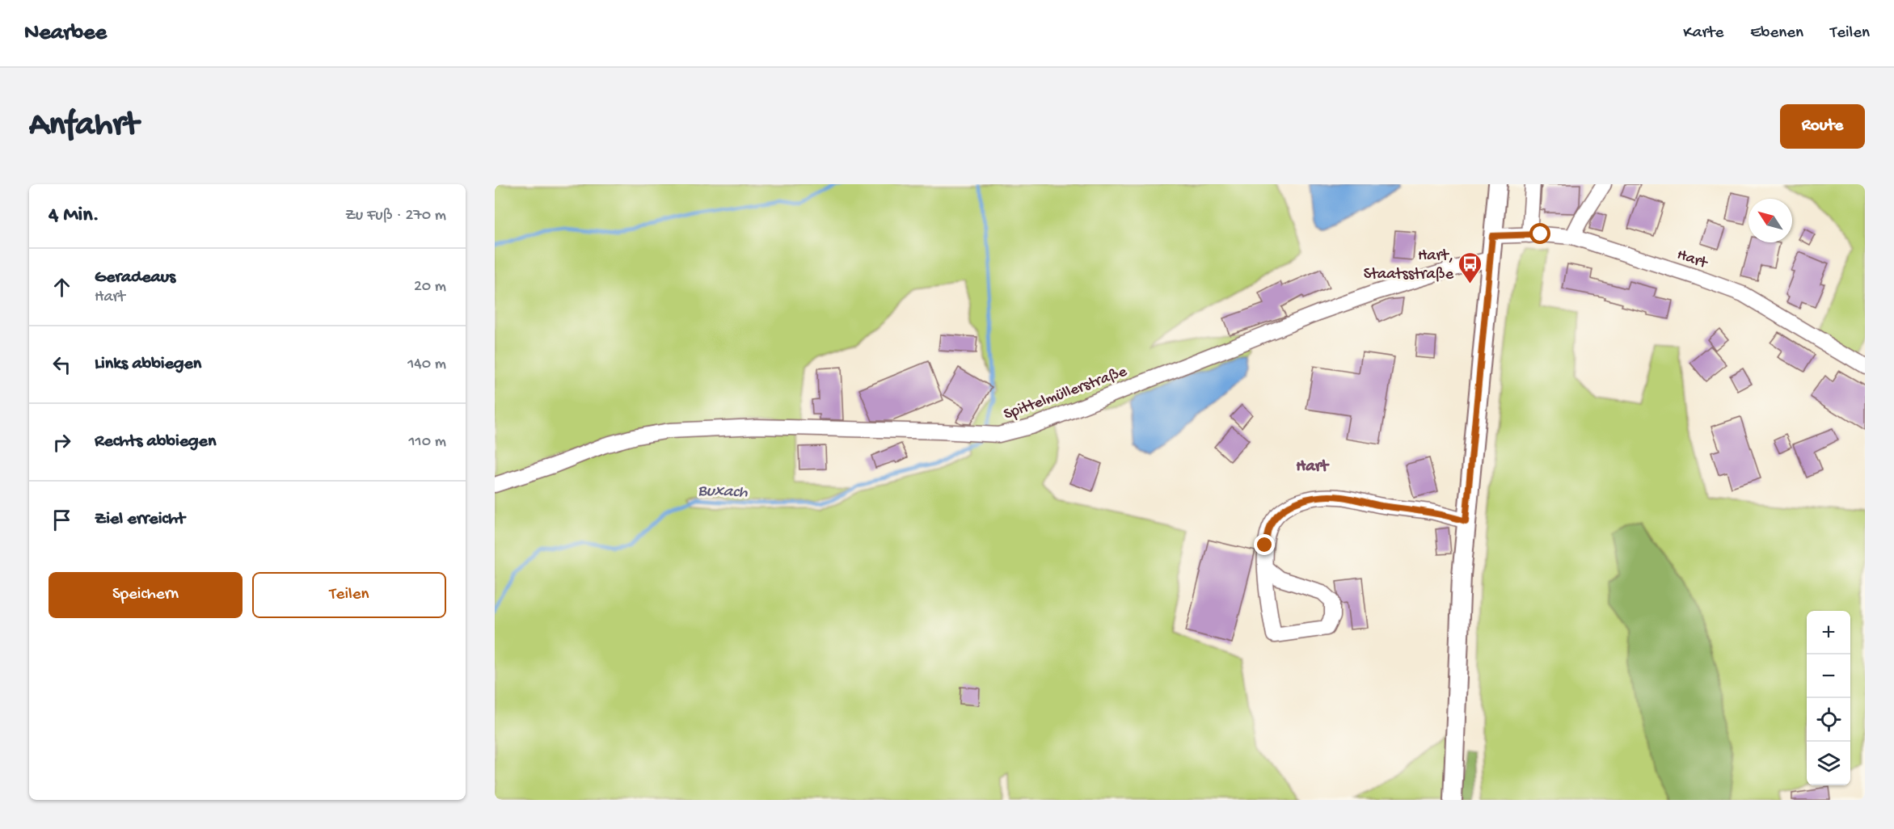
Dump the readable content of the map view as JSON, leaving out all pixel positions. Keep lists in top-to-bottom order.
{
  "streets": {
    "street": ["Hart", "Spittelmüllerstraße"]
  },
  "districts": ["Hart"],
  "water": ["Buxach"],
  "places": {
    "bus stop": ["Hart, Staatsstraße"]
  },
  "north": "top left",
  "page": {
    "header": "Nearbee",
    "nav": ["Karte", "Ebenen", "Teilen"],
    "buttons": [
      "Route",
      ["Speichern", "Teilen"]
    ],
    "title": "Anfahrt",
    "heading": ["4 Min.", "Zu Fuß · 270 m"],
    "list": [
      ["Geradeaus", "Hart", "20 m"],
      ["Links abbiegen", "140 m"],
      ["Rechts abbiegen", "110 m"],
      "Ziel erreicht"
    ],
    "map_buttons": ["+", "−"]
  }
}
